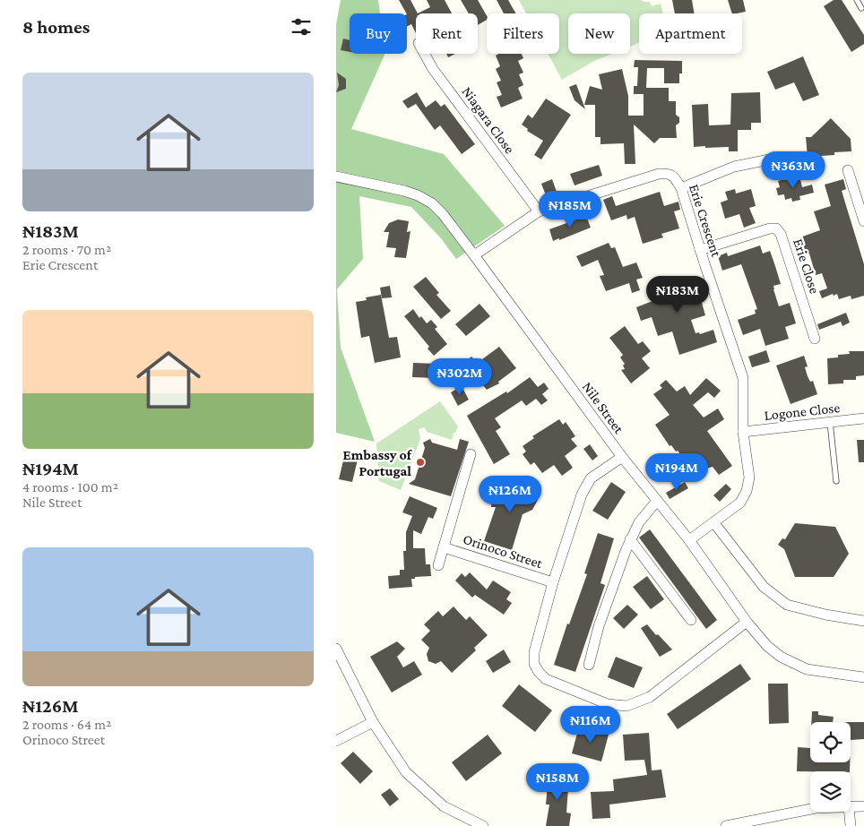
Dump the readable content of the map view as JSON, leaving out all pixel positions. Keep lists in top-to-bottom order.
{
  "streets": {
    "street": [
      "Niagara Close",
      "Erie Crescent",
      "Erie Close",
      "Nile Street",
      "Logone Close",
      "Orinoco Street"
    ]
  },
  "crossings": [
    ["Niagara Close", "Erie Crescent"],
    ["Erie Crescent", "Erie Close"],
    ["Erie Crescent", "Nile Street"],
    ["Erie Crescent", "Logone Close"]
  ],
  "places": ["Embassy of Portugal"],
  "page": {
    "heading": "8 homes",
    "chip": [
      "Buy",
      "Rent",
      "Filters",
      "New",
      "Apartment"
    ],
    "list": [
      {
        "name": "₦183M",
        "note": "2 rooms · 70 m² · Erie Crescent"
      },
      {
        "name": "₦194M",
        "note": "4 rooms · 100 m² · Nile Street"
      },
      {
        "name": "₦126M",
        "note": "2 rooms · 64 m² · Orinoco Street"
      }
    ],
    "price": [
      "₦363M",
      "₦185M",
      "₦183M",
      "₦302M",
      "₦194M",
      "₦126M",
      "₦116M",
      "₦158M"
    ]
  }
}
